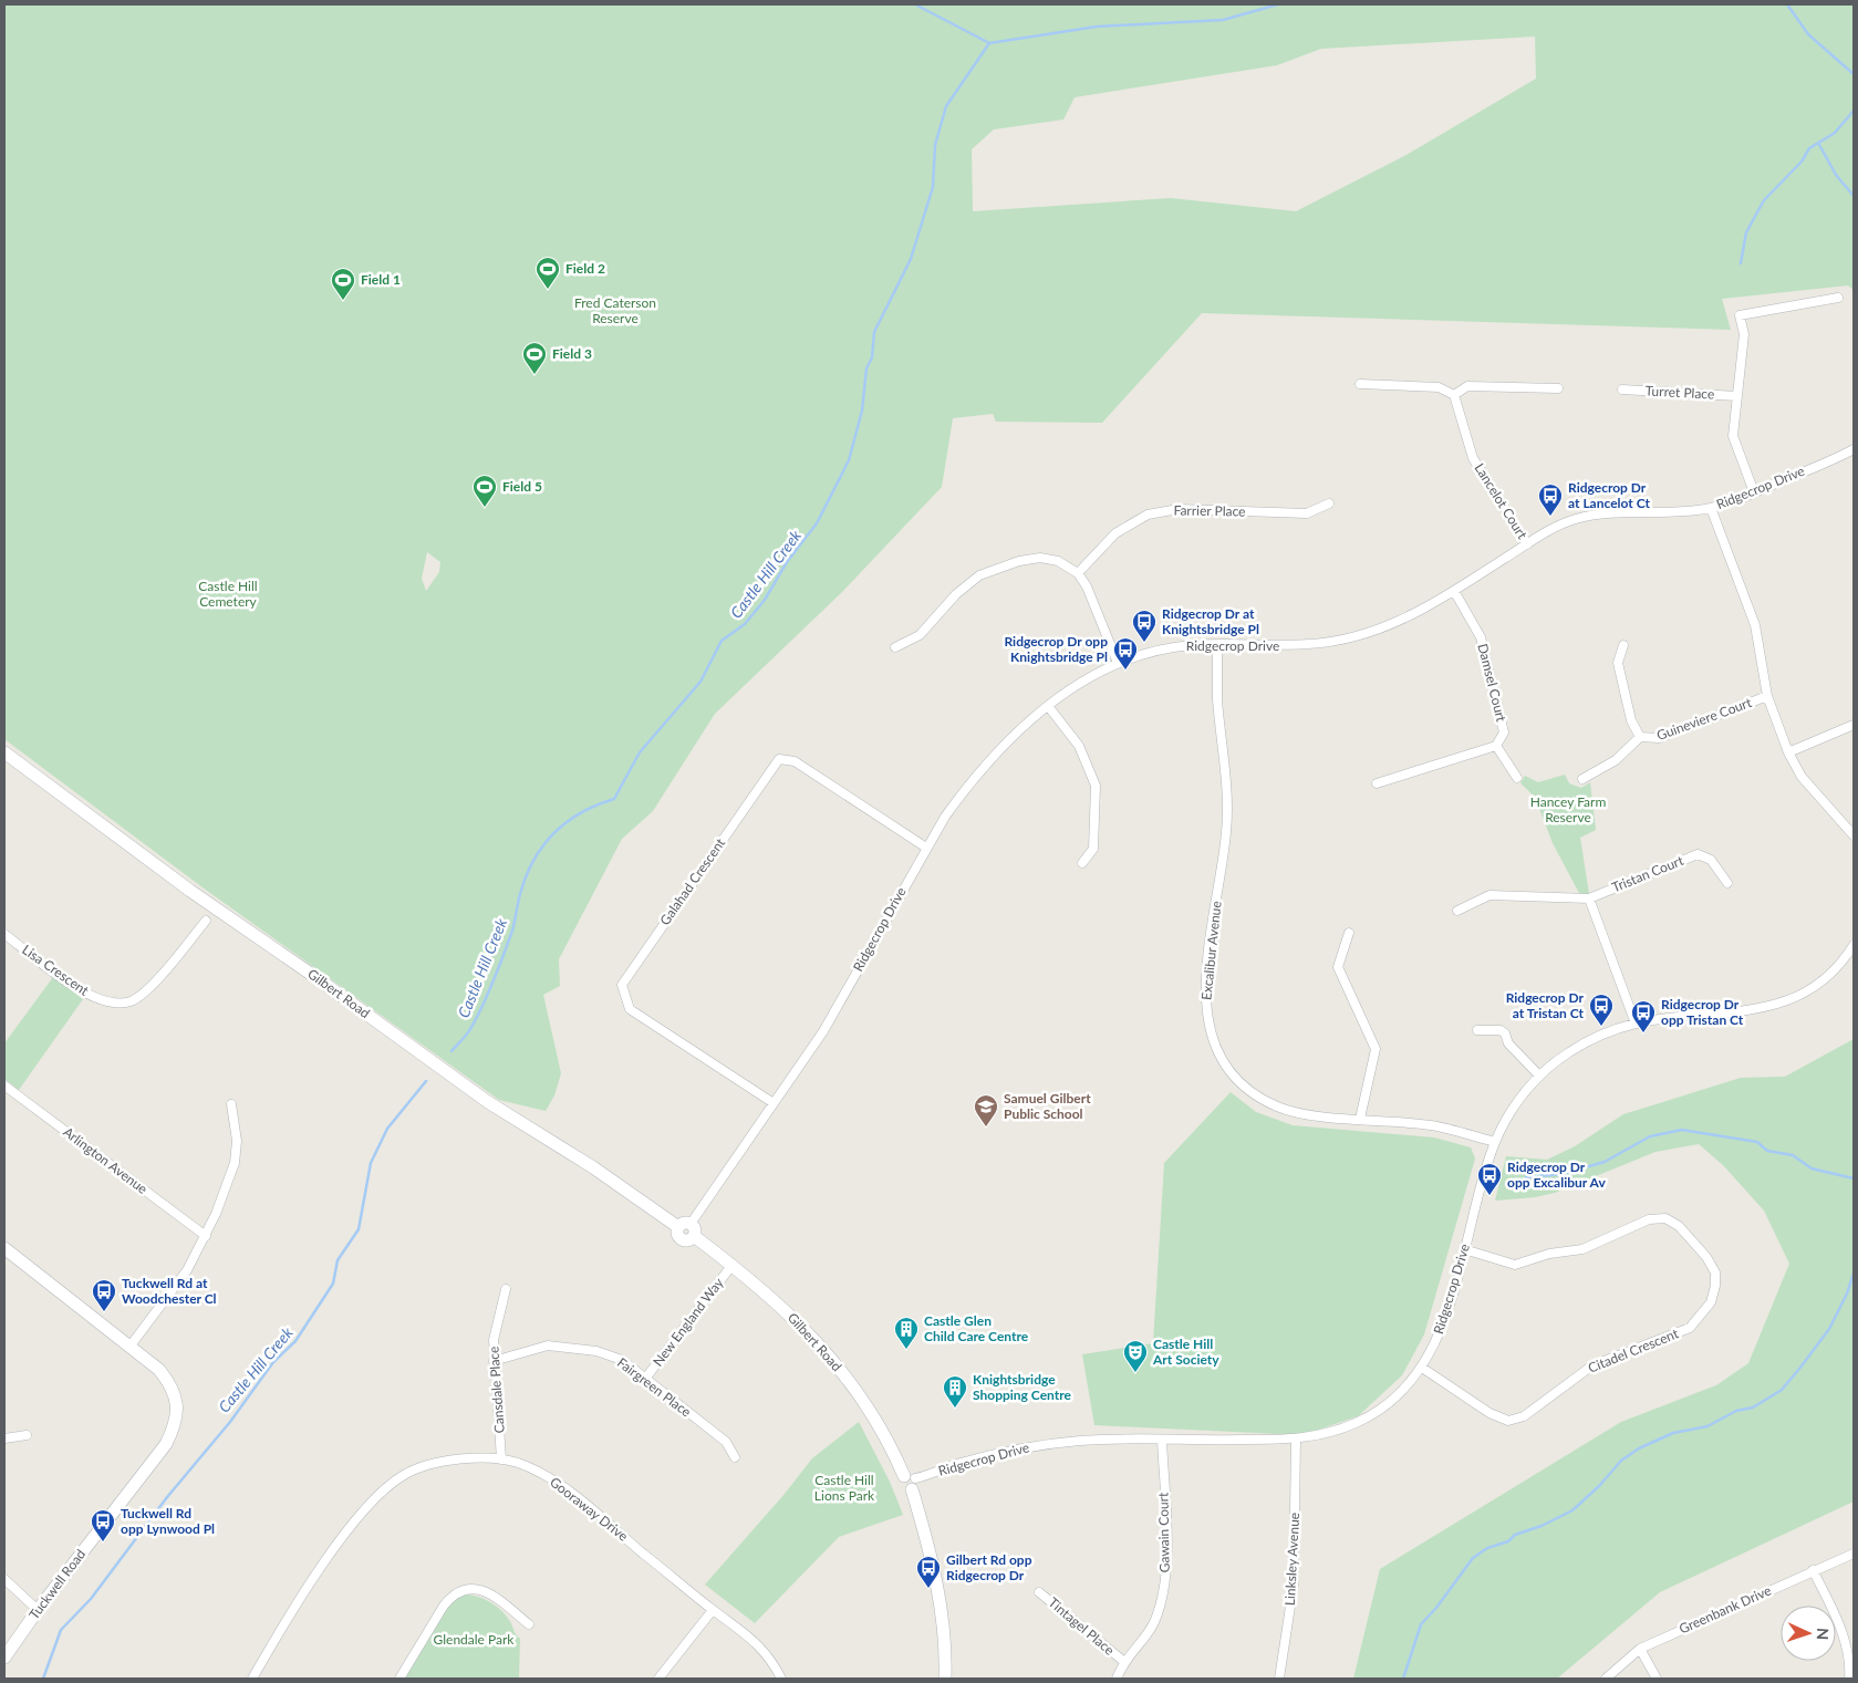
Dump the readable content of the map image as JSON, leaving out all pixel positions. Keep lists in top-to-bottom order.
{
  "streets": {
    "main road": ["Gilbert Road", "Tuckwell Road"],
    "street": [
      "Turret Place",
      "Ridgecrop Drive",
      "Lancelot Court",
      "Farrier Place",
      "Damsel Court",
      "Guineviere Court",
      "Tristan Court",
      "Galahad Crescent",
      "Excalibur Avenue",
      "Lisa Crescent",
      "Arlington Avenue",
      "New England Way",
      "Citadel Crescent",
      "Fairgreen Place",
      "Cansdale Place",
      "Gooraway Drive",
      "Gawain Court",
      "Linksley Avenue",
      "Greenbank Drive",
      "Tintagel Place"
    ]
  },
  "crossings": [
    ["Ridgecrop Drive", "Lancelot Court"],
    ["Ridgecrop Drive", "Damsel Court"],
    ["Ridgecrop Drive", "Galahad Crescent"],
    ["Ridgecrop Drive", "Excalibur Avenue"],
    ["Ridgecrop Drive", "Gilbert Road"],
    ["Ridgecrop Drive", "Citadel Crescent"],
    ["Ridgecrop Drive", "Gawain Court"],
    ["Ridgecrop Drive", "Linksley Avenue"],
    ["Gilbert Road", "New England Way"],
    ["New England Way", "Fairgreen Place"],
    ["Fairgreen Place", "Cansdale Place"],
    ["Cansdale Place", "Gooraway Drive"],
    ["Gawain Court", "Tintagel Place"]
  ],
  "water": ["Castle Hill Creek"],
  "parks": [
    "Fred Caterson Reserve",
    "Castle Hill Cemetery",
    "Hancey Farm Reserve",
    "Castle Hill Lions Park",
    "Glendale Park"
  ],
  "places": {
    "sports": [
      "Field 2",
      "Field 1",
      "Field 3",
      "Field 5"
    ],
    "bus stop": [
      "Ridgecrop Dr at Lancelot Ct",
      "Ridgecrop Dr at Knightsbridge Pl",
      "Ridgecrop Dr opp Knightsbridge Pl",
      "Ridgecrop Dr at Tristan Ct",
      "Ridgecrop Dr opp Tristan Ct",
      "Ridgecrop Dr opp Excalibur Av",
      "Tuckwell Rd at Woodchester Cl",
      "Tuckwell Rd opp Lynwood Pl",
      "Gilbert Rd opp Ridgecrop Dr"
    ],
    "school or university": ["Samuel Gilbert Public School"],
    "building": ["Castle Glen Child Care Centre", "Knightsbridge Shopping Centre"],
    "theatre": ["Castle Hill Art Society"]
  },
  "north": "right"
}
